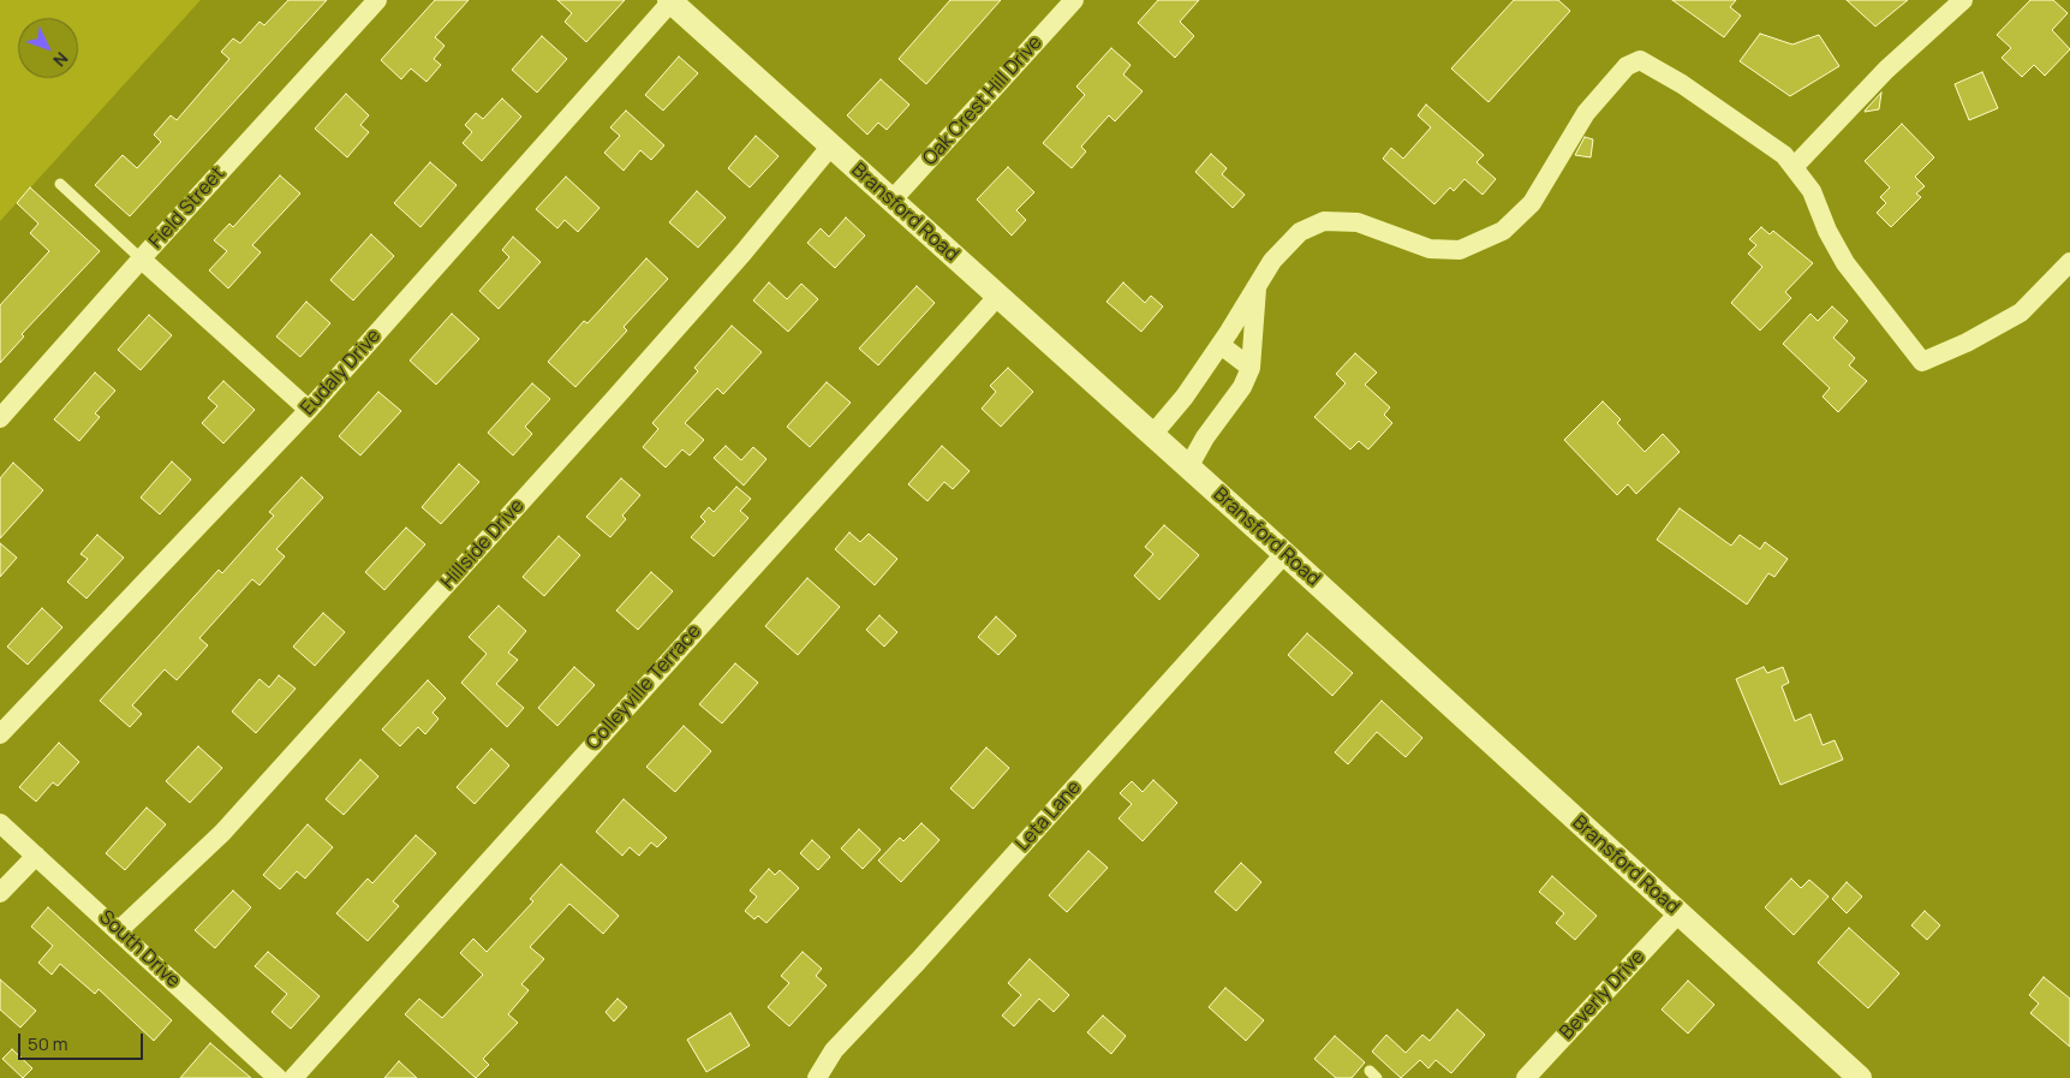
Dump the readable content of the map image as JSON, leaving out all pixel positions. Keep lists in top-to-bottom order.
{
  "streets": {
    "street": [
      "Oak Crest Hill Drive",
      "Field Street",
      "Bransford Road",
      "Eudaly Drive",
      "Hillside Drive",
      "Colleyville Terrace",
      "Leta Lane",
      "South Drive",
      "Beverly Drive"
    ]
  },
  "crossings": [
    ["Oak Crest Hill Drive", "Bransford Road"],
    ["Bransford Road", "Eudaly Drive"],
    ["Bransford Road", "Hillside Drive"],
    ["Bransford Road", "Colleyville Terrace"],
    ["Bransford Road", "Leta Lane"],
    ["Bransford Road", "Beverly Drive"],
    ["Hillside Drive", "South Drive"]
  ],
  "scale_bar": "50 m",
  "north": "bottom right"
}
